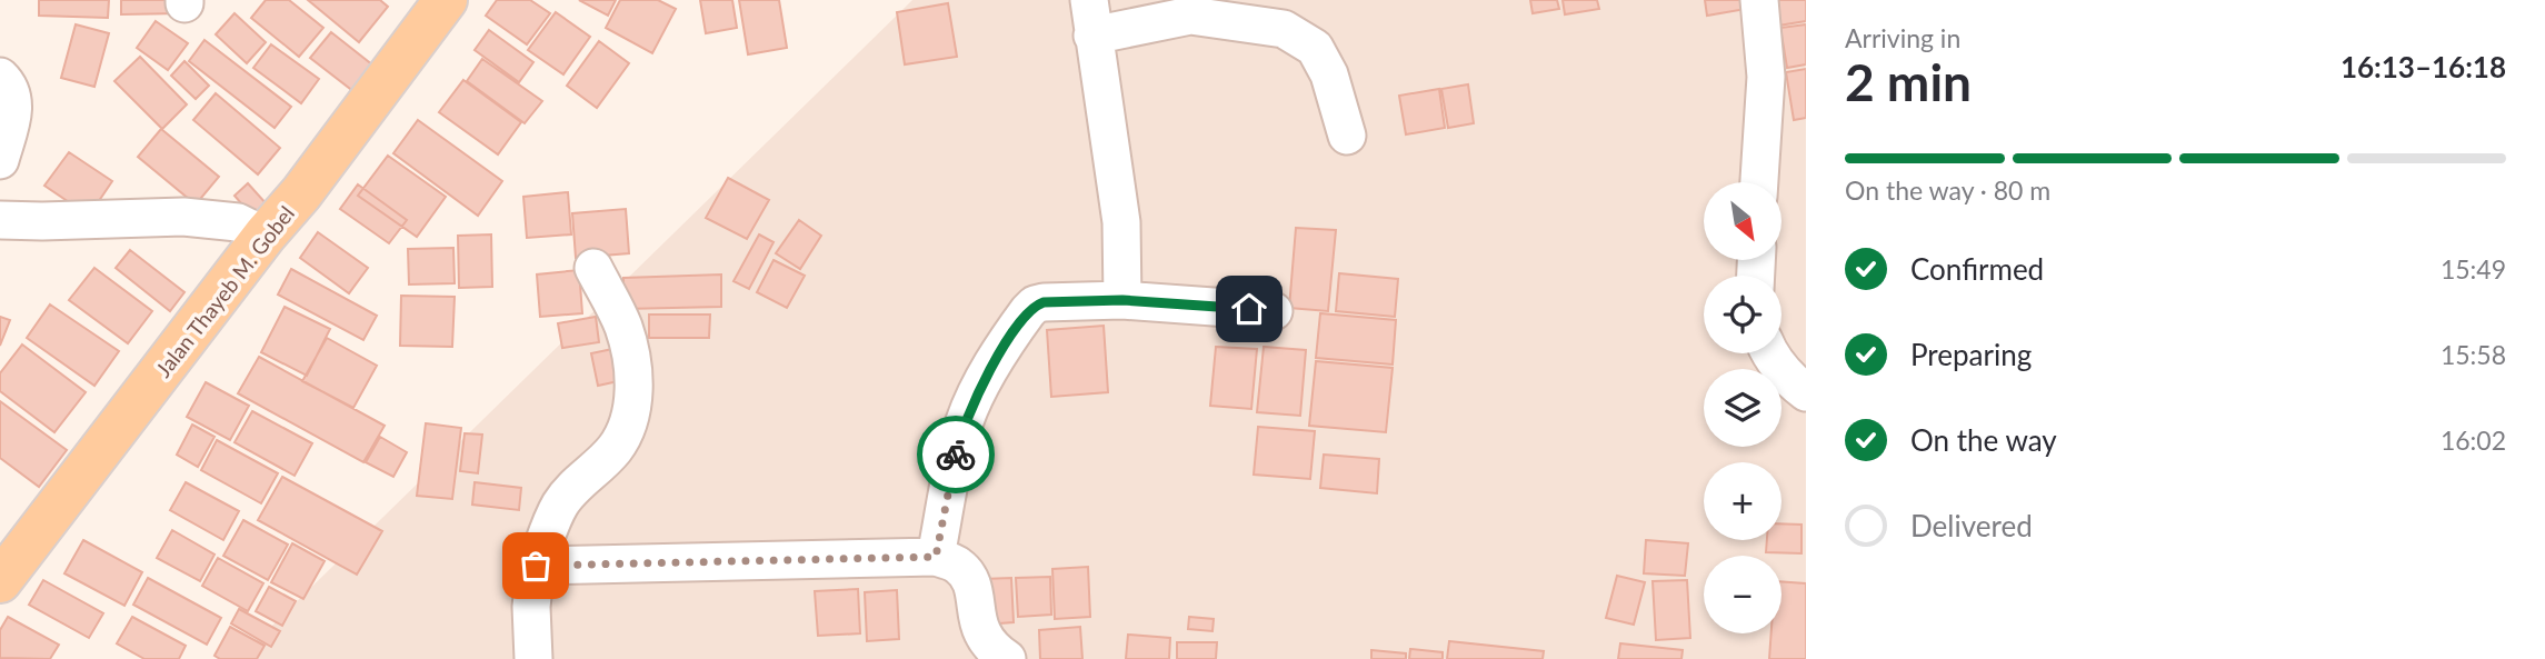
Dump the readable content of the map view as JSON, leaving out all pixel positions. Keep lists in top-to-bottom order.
{
  "streets": {
    "main road": ["Jalan Thayeb M. Gobel"]
  },
  "north": "bottom right",
  "page": {
    "heading": ["2 min", "Arriving in", "16:13–16:18"],
    "bar": "On the way · 80 m",
    "map_buttons": ["+", "−"],
    "list": [
      ["Confirmed", "15:49"],
      ["Preparing", "15:58"],
      ["On the way", "16:02"],
      "Delivered"
    ]
  }
}
